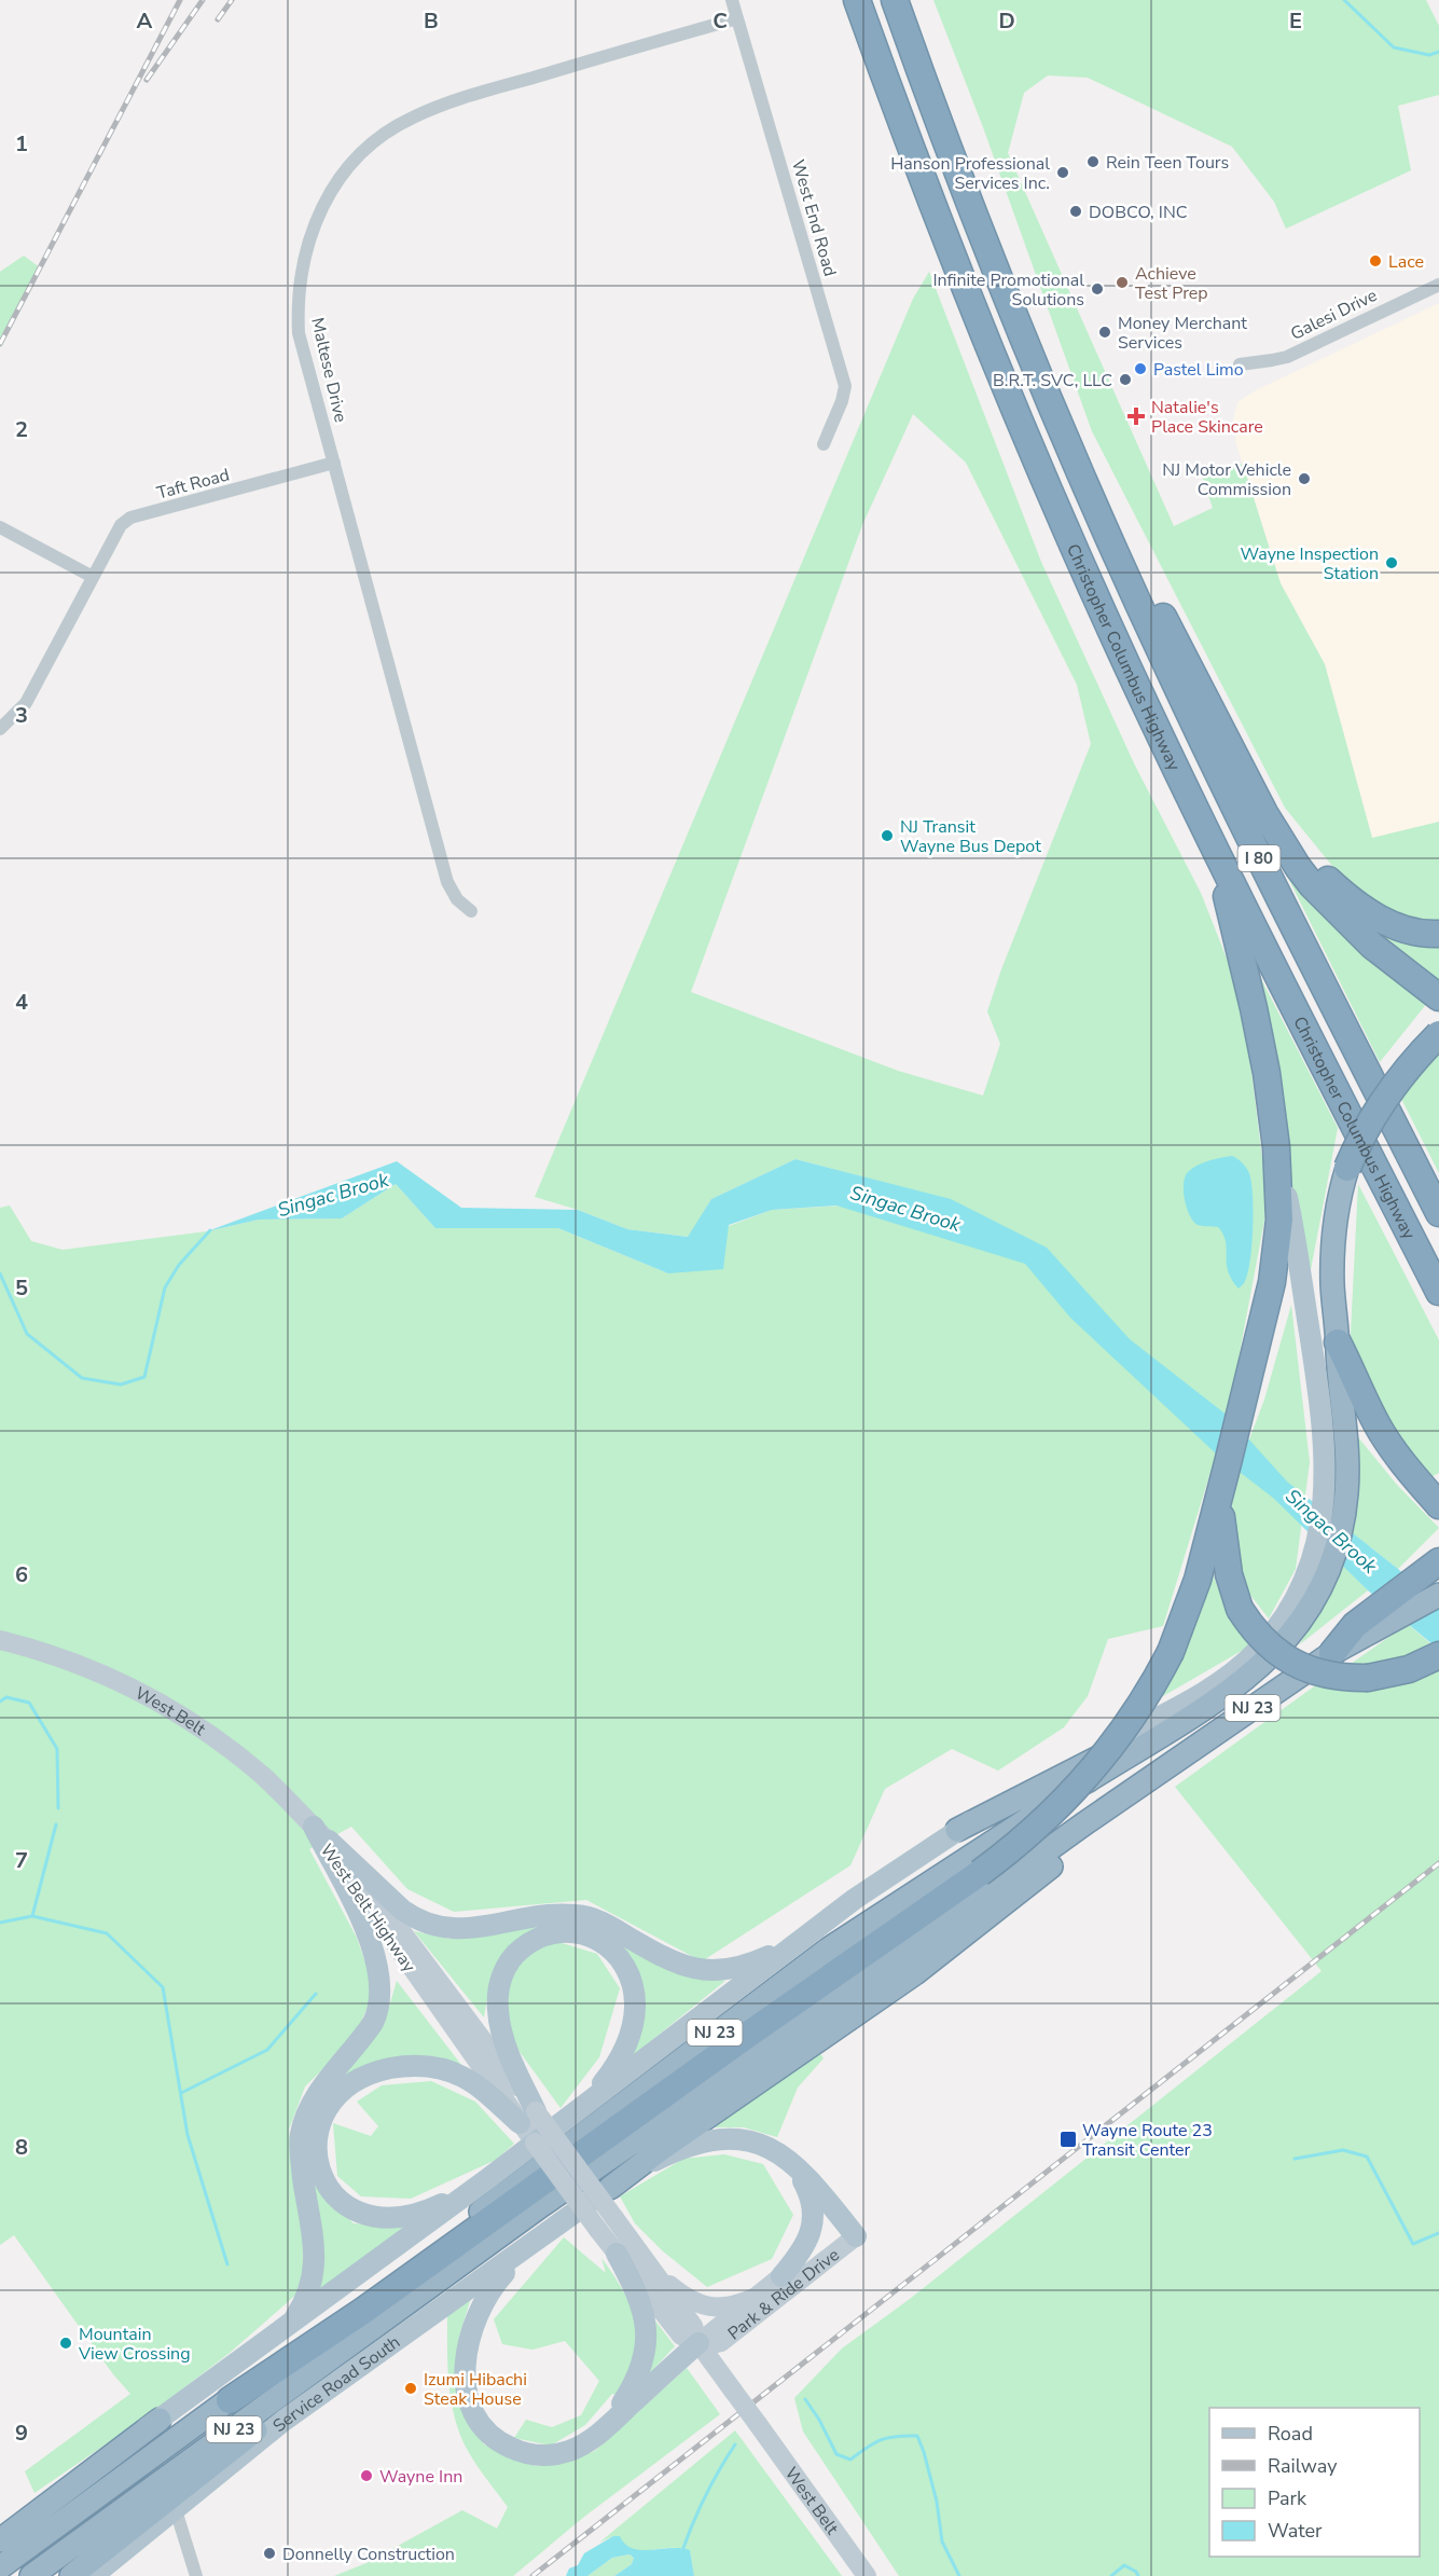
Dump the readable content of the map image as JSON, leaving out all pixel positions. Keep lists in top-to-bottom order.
{
  "streets": {
    "highway": ["Christopher Columbus Highway", "I 80", "NJ 23"],
    "main road": [
      "West Belt",
      "West Belt Highway",
      "Park & Ride Drive",
      "Service Road South"
    ],
    "street": [
      "West End Road",
      "Galesi Drive",
      "Maltese Drive",
      "Taft Road"
    ]
  },
  "crossings": [
    ["West End Road", "Maltese Drive"],
    ["Maltese Drive", "Taft Road"],
    ["West Belt", "West Belt Highway"],
    ["West Belt Highway", "Park & Ride Drive"]
  ],
  "water": ["Singac Brook"],
  "places": {
    "other": [
      "Rein Teen Tours",
      "Hanson Professional Services Inc.",
      "DOBCO, INC",
      "Lace",
      "Achieve Test Prep",
      "Infinite Promotional Solutions",
      "Money Merchant Services",
      "Pastel Limo",
      "B.R.T. SVC, LLC",
      "NJ Motor Vehicle Commission",
      "Wayne Inspection Station",
      "NJ Transit Wayne Bus Depot",
      "Mountain View Crossing",
      "Izumi Hibachi Steak House",
      "Wayne Inn",
      "Donnelly Construction"
    ],
    "health": ["Natalie's Place Skincare"],
    "transit": ["Wayne Route 23 Transit Center"]
  },
  "legend": [
    "Road",
    "Railway",
    "Park",
    "Water"
  ],
  "grid": {
    "columns": [
      "A",
      "B",
      "C",
      "D",
      "E"
    ],
    "rows": [
      "1",
      "2",
      "3",
      "4",
      "5",
      "6",
      "7",
      "8",
      "9"
    ]
  }
}
